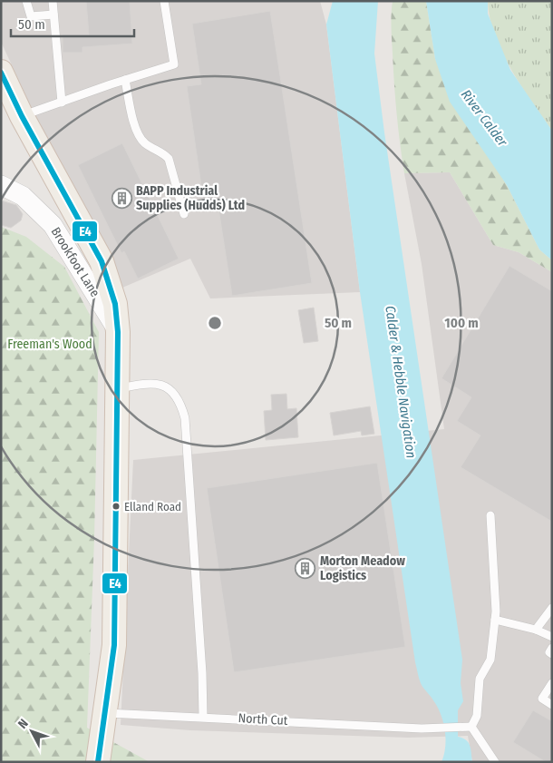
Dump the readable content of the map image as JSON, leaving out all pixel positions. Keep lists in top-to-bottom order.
{
  "streets": {
    "street": ["Brookfoot Lane"],
    "lane": ["North Cut"]
  },
  "water": ["River Calder", "Calder & Hebble Navigation"],
  "parks": ["Freeman's Wood"],
  "places": {
    "building": ["BAPP Industrial Supplies (Hudds) Ltd", "Morton Meadow Logistics"],
    "other": ["Elland Road"]
  },
  "lines": ["transit line E4"],
  "scale_bar": "50 m",
  "north": "top left",
  "rings": ["50 m", "100 m"]
}
